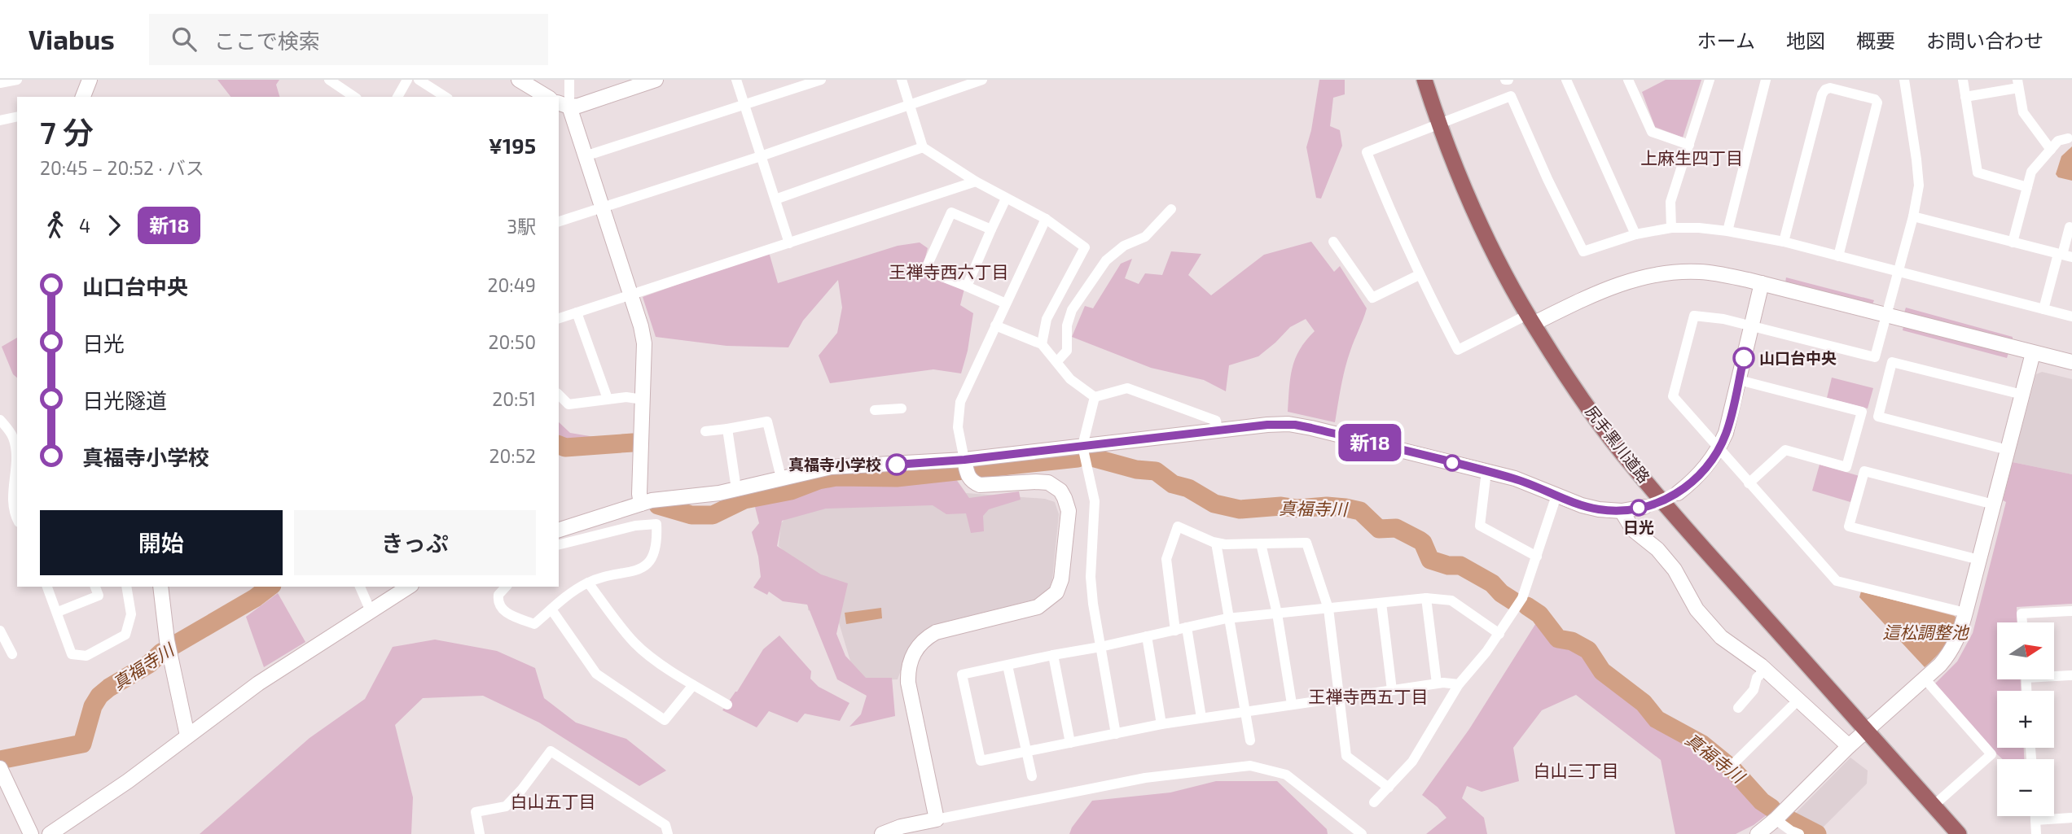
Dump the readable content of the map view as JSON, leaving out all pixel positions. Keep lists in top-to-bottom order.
{
  "streets": {
    "main road": ["尻手黒川道路"]
  },
  "districts": [
    "上麻生四丁目",
    "王禅寺西六丁目",
    "王禅寺西五丁目",
    "白山三丁目",
    "白山五丁目"
  ],
  "water": ["真福寺川", "這松調整池"],
  "places": ["山口台中央", "真福寺小学校", "日光"],
  "lines": ["bus line 新18"],
  "north": "right",
  "page": {
    "header": "Viabus",
    "search": "ここで検索",
    "nav": [
      "ホーム",
      "地図",
      "概要",
      "お問い合わせ"
    ],
    "on_map": "新18",
    "heading": ["7 分", "20:45 – 20:52 · バス", "¥195"],
    "legs": ["4", "新18", "3駅"],
    "list": [
      {
        "name": "山口台中央",
        "value": "20:49"
      },
      {
        "name": "日光",
        "value": "20:50"
      },
      {
        "name": "日光隧道",
        "value": "20:51"
      },
      {
        "name": "真福寺小学校",
        "value": "20:52"
      }
    ],
    "buttons": ["開始", "きっぷ"],
    "map_buttons": ["+", "−"]
  }
}
